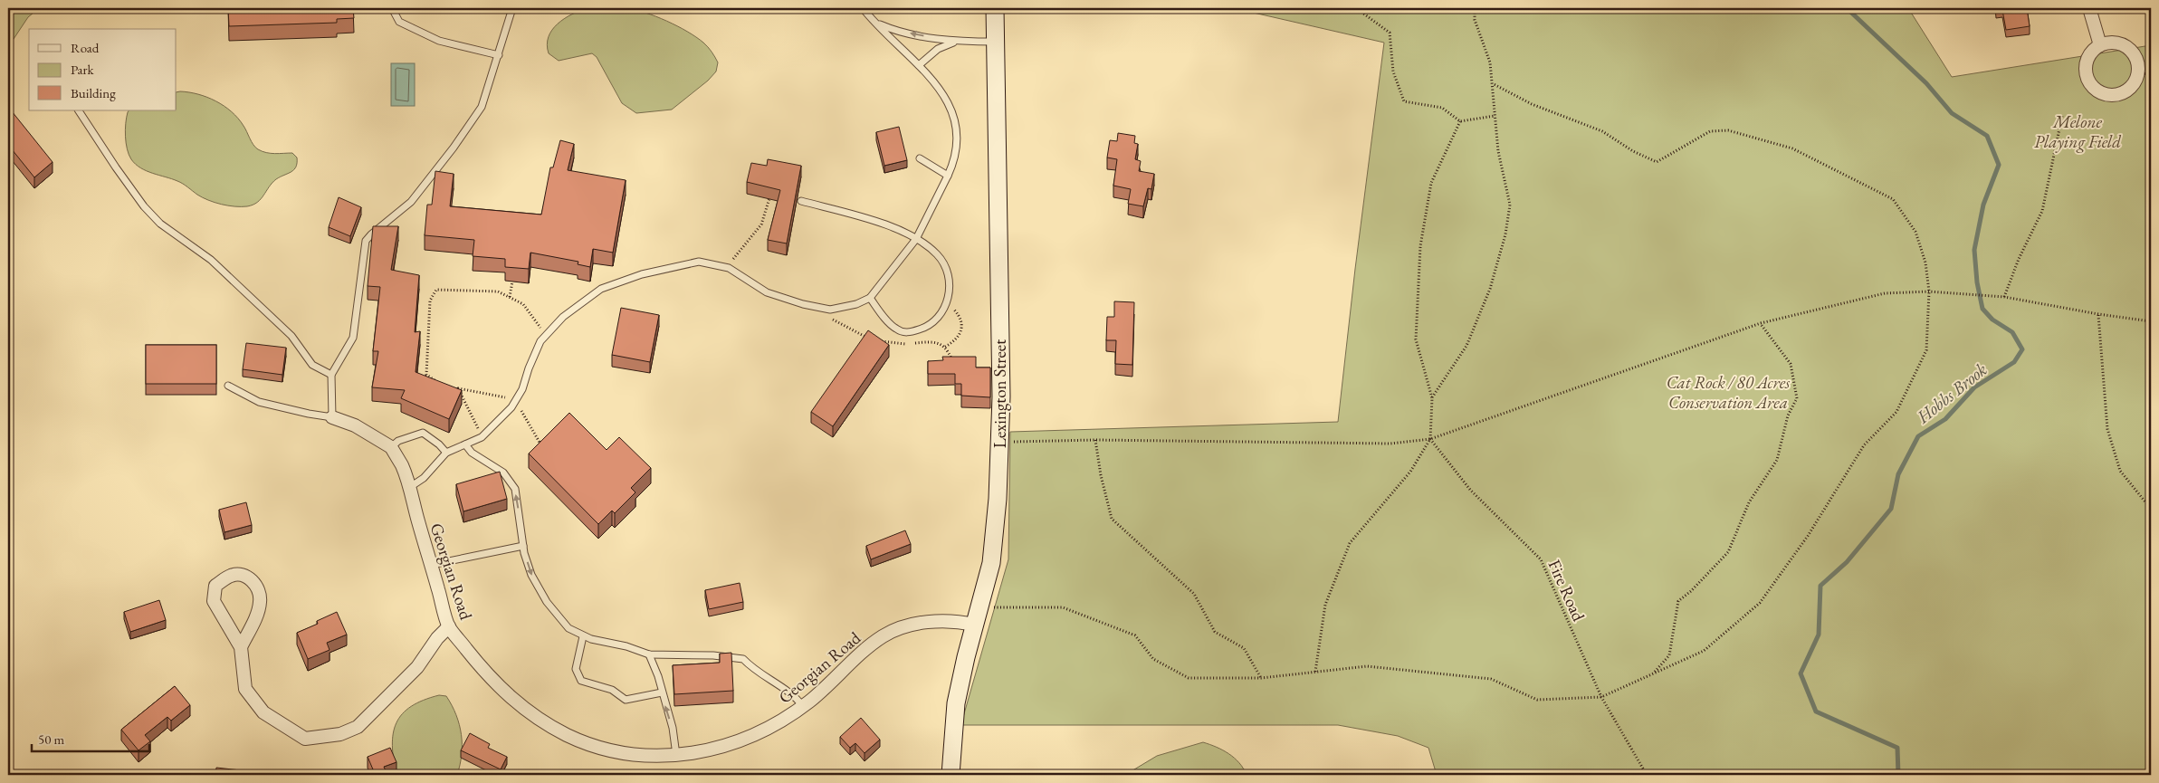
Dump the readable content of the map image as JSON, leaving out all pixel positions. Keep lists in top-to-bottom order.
{
  "streets": {
    "street": ["Lexington Street", "Georgian Road"],
    "path": ["Fire Road"]
  },
  "crossings": [
    ["Lexington Street", "Georgian Road"]
  ],
  "water": ["Hobbs Brook"],
  "parks": ["Melone Playing Field", "Cat Rock / 80 Acres Conservation Area"],
  "legend": ["Road", "Park", "Building"],
  "scale_bar": "50 m"
}
